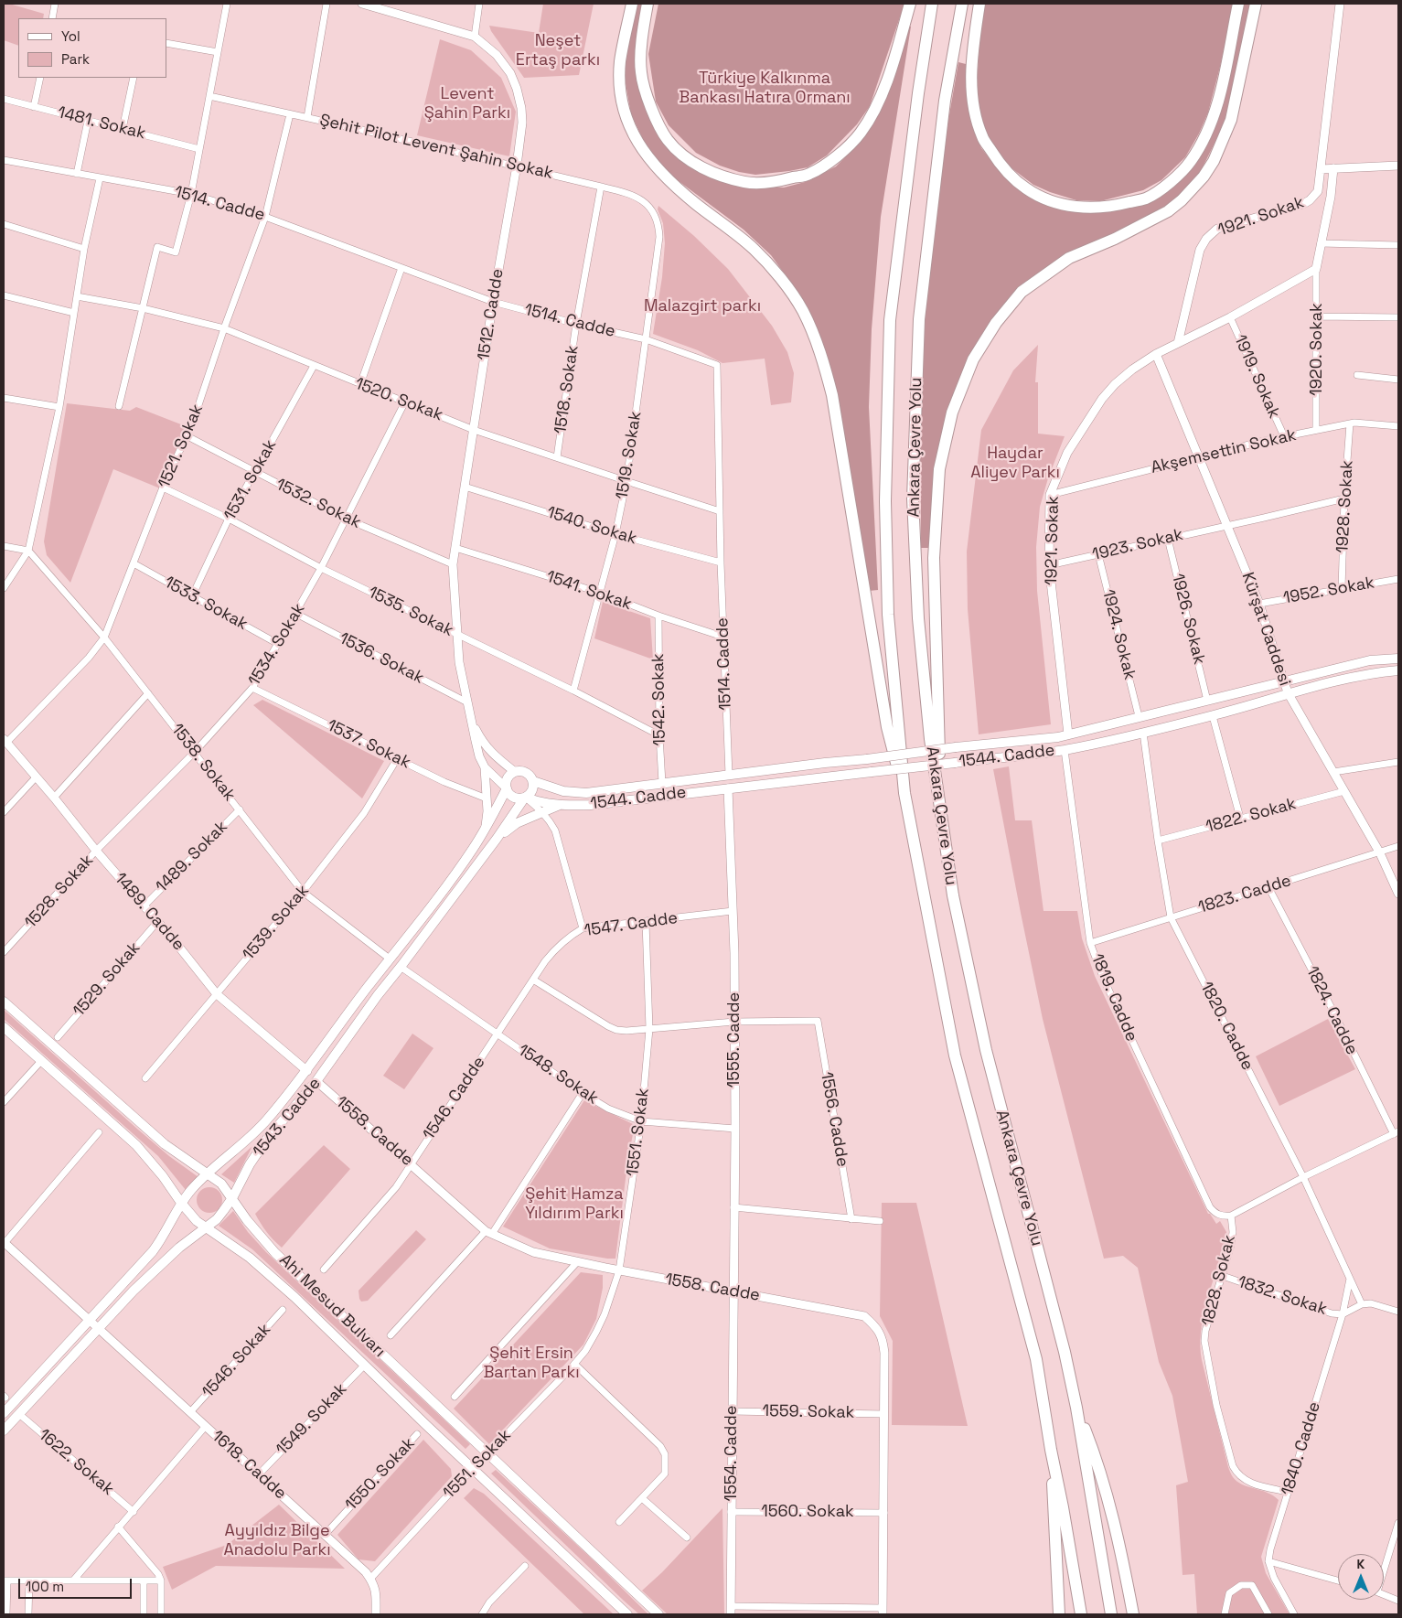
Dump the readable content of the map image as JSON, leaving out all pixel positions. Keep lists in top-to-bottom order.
{
  "streets": {
    "highway": ["Ankara Çevre Yolu"],
    "main road": ["1544. Cadde", "1543. Cadde", "Ahi Mesud Bulvarı"],
    "street": [
      "1481. Sokak",
      "Şehit Pilot Levent Şahin Sokak",
      "1514. Cadde",
      "1921. Sokak",
      "1512. Cadde",
      "1920. Sokak",
      "1919. Sokak",
      "1518. Sokak",
      "1520. Sokak",
      "1521. Sokak",
      "Akşemsettin Sokak",
      "1519. Sokak",
      "1531. Sokak",
      "1532. Sokak",
      "1928. Sokak",
      "1540. Sokak",
      "1923. Sokak",
      "1541. Sokak",
      "1952. Sokak",
      "1533. Sokak",
      "1535. Sokak",
      "1926. Sokak",
      "Kürşat Caddesi",
      "1924. Sokak",
      "1534. Sokak",
      "1536. Sokak",
      "1542. Sokak",
      "1537. Sokak",
      "1538. Sokak",
      "1822. Sokak",
      "1489. Sokak",
      "1528. Sokak",
      "1823. Cadde",
      "1489. Cadde",
      "1539. Sokak",
      "1547. Cadde",
      "1529. Sokak",
      "1819. Cadde",
      "1824. Cadde",
      "1820. Cadde",
      "1555. Cadde",
      "1548. Sokak",
      "1546. Cadde",
      "1556. Cadde",
      "1558. Cadde",
      "1551. Sokak",
      "1828. Sokak",
      "1832. Sokak",
      "1546. Sokak",
      "1559. Sokak",
      "1549. Sokak",
      "1840. Cadde",
      "1554. Cadde",
      "1622. Sokak",
      "1618. Cadde",
      "1550. Sokak",
      "1560. Sokak"
    ]
  },
  "crossings": [
    ["Şehit Pilot Levent Şahin Sokak", "1512. Cadde"],
    ["Şehit Pilot Levent Şahin Sokak", "1518. Sokak"],
    ["Şehit Pilot Levent Şahin Sokak", "1521. Sokak"],
    ["Şehit Pilot Levent Şahin Sokak", "1519. Sokak"],
    ["1514. Cadde", "1512. Cadde"],
    ["1514. Cadde", "1518. Sokak"],
    ["1514. Cadde", "1520. Sokak"],
    ["1514. Cadde", "1521. Sokak"],
    ["1514. Cadde", "1519. Sokak"],
    ["1514. Cadde", "1540. Sokak"],
    ["1514. Cadde", "1541. Sokak"],
    ["1514. Cadde", "1544. Cadde"],
    ["1921. Sokak", "1920. Sokak"],
    ["1921. Sokak", "1919. Sokak"],
    ["1921. Sokak", "Akşemsettin Sokak"],
    ["1921. Sokak", "1923. Sokak"],
    ["1921. Sokak", "Kürşat Caddesi"],
    ["1921. Sokak", "1544. Cadde"],
    ["1512. Cadde", "1520. Sokak"],
    ["1512. Cadde", "1532. Sokak"],
    ["1512. Cadde", "1540. Sokak"],
    ["1512. Cadde", "1541. Sokak"],
    ["1512. Cadde", "1535. Sokak"],
    ["1512. Cadde", "1536. Sokak"],
    ["1512. Cadde", "1544. Cadde"],
    ["1512. Cadde", "1543. Cadde"],
    ["1920. Sokak", "Akşemsettin Sokak"],
    ["1919. Sokak", "Akşemsettin Sokak"],
    ["1518. Sokak", "1520. Sokak"],
    ["1520. Sokak", "1521. Sokak"],
    ["1520. Sokak", "1519. Sokak"],
    ["1520. Sokak", "1531. Sokak"],
    ["1520. Sokak", "1534. Sokak"],
    ["1521. Sokak", "1532. Sokak"],
    ["1521. Sokak", "1533. Sokak"],
    ["1521. Sokak", "1535. Sokak"],
    ["1521. Sokak", "1538. Sokak"],
    ["1521. Sokak", "1489. Cadde"],
    ["Akşemsettin Sokak", "1928. Sokak"],
    ["Akşemsettin Sokak", "Kürşat Caddesi"],
    ["1519. Sokak", "1540. Sokak"],
    ["1519. Sokak", "1541. Sokak"],
    ["1519. Sokak", "1535. Sokak"],
    ["1531. Sokak", "1532. Sokak"],
    ["1531. Sokak", "1533. Sokak"],
    ["1531. Sokak", "1535. Sokak"],
    ["1532. Sokak", "1534. Sokak"],
    ["1928. Sokak", "1923. Sokak"],
    ["1928. Sokak", "1952. Sokak"],
    ["1923. Sokak", "1926. Sokak"],
    ["1923. Sokak", "Kürşat Caddesi"],
    ["1923. Sokak", "1924. Sokak"],
    ["1541. Sokak", "1542. Sokak"],
    ["1952. Sokak", "Kürşat Caddesi"],
    ["1533. Sokak", "1534. Sokak"],
    ["1535. Sokak", "1534. Sokak"],
    ["1535. Sokak", "1542. Sokak"],
    ["1926. Sokak", "1544. Cadde"],
    ["Kürşat Caddesi", "1544. Cadde"],
    ["Kürşat Caddesi", "1822. Sokak"],
    ["Kürşat Caddesi", "1823. Cadde"],
    ["1924. Sokak", "1544. Cadde"],
    ["1534. Sokak", "1536. Sokak"],
    ["1534. Sokak", "1537. Sokak"],
    ["1534. Sokak", "1538. Sokak"],
    ["1534. Sokak", "1528. Sokak"],
    ["1534. Sokak", "1489. Cadde"],
    ["1542. Sokak", "1544. Cadde"],
    ["1537. Sokak", "1539. Sokak"],
    ["1544. Cadde", "1819. Cadde"],
    ["1544. Cadde", "1820. Cadde"],
    ["1544. Cadde", "1555. Cadde"],
    ["1544. Cadde", "1543. Cadde"],
    ["1538. Sokak", "1489. Sokak"],
    ["1538. Sokak", "1539. Sokak"],
    ["1538. Sokak", "1543. Cadde"],
    ["1822. Sokak", "1820. Cadde"],
    ["1489. Sokak", "1489. Cadde"],
    ["1528. Sokak", "1489. Cadde"],
    ["1823. Cadde", "1819. Cadde"],
    ["1823. Cadde", "1824. Cadde"],
    ["1823. Cadde", "1820. Cadde"],
    ["1489. Cadde", "1539. Sokak"],
    ["1489. Cadde", "1529. Sokak"],
    ["1489. Cadde", "1543. Cadde"],
    ["1547. Cadde", "1555. Cadde"],
    ["1547. Cadde", "1548. Sokak"],
    ["1547. Cadde", "1546. Cadde"],
    ["1547. Cadde", "1551. Sokak"],
    ["1819. Cadde", "1828. Sokak"],
    ["1824. Cadde", "1828. Sokak"],
    ["1820. Cadde", "1828. Sokak"],
    ["1820. Cadde", "1840. Cadde"],
    ["1555. Cadde", "1548. Sokak"],
    ["1555. Cadde", "1556. Cadde"],
    ["1555. Cadde", "1558. Cadde"],
    ["1555. Cadde", "1554. Cadde"],
    ["1548. Sokak", "1546. Cadde"],
    ["1548. Sokak", "1543. Cadde"],
    ["1548. Sokak", "1551. Sokak"],
    ["1546. Cadde", "1558. Cadde"],
    ["1543. Cadde", "1558. Cadde"],
    ["1543. Cadde", "Ahi Mesud Bulvarı"],
    ["1543. Cadde", "1622. Sokak"],
    ["1543. Cadde", "1618. Cadde"],
    ["1558. Cadde", "1551. Sokak"],
    ["1558. Cadde", "1559. Sokak"],
    ["1558. Cadde", "1554. Cadde"],
    ["1558. Cadde", "1560. Sokak"],
    ["1551. Sokak", "Ahi Mesud Bulvarı"],
    ["1551. Sokak", "1618. Cadde"],
    ["1828. Sokak", "1832. Sokak"],
    ["1828. Sokak", "1840. Cadde"],
    ["1832. Sokak", "1840. Cadde"],
    ["Ahi Mesud Bulvarı", "1549. Sokak"],
    ["1546. Sokak", "1618. Cadde"],
    ["1559. Sokak", "1554. Cadde"],
    ["1549. Sokak", "1618. Cadde"],
    ["1554. Cadde", "1560. Sokak"],
    ["1618. Cadde", "1550. Sokak"]
  ],
  "parks": [
    "Neşet Ertaş parkı",
    "Türkiye Kalkınma Bankası Hatıra Ormanı",
    "Levent Şahin Parkı",
    "Malazgirt parkı",
    "Haydar Aliyev Parkı",
    "Şehit Hamza Yıldırım Parkı",
    "Şehit Ersin Bartan Parkı",
    "Ayyıldız Bilge Anadolu Parkı"
  ],
  "legend": ["Yol", "Park"],
  "scale_bar": "100 m",
  "north": "top"
}
